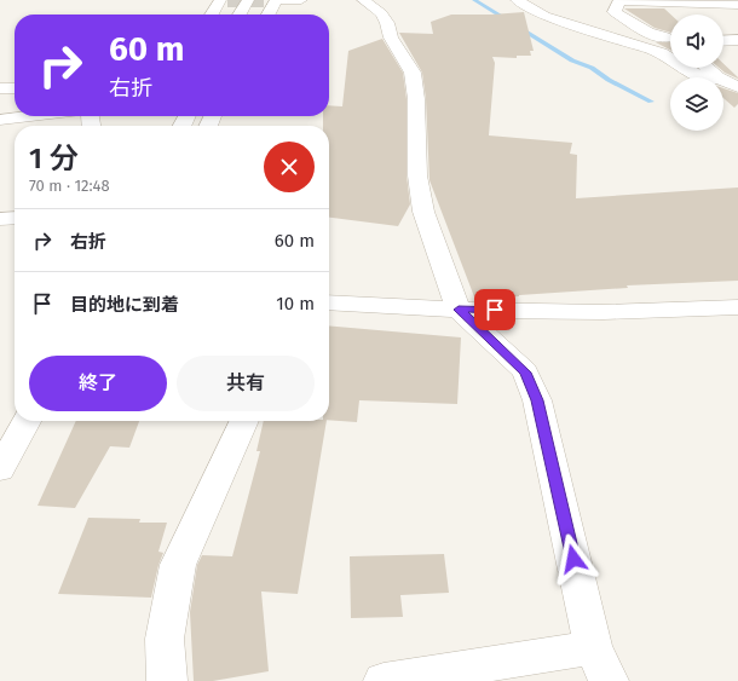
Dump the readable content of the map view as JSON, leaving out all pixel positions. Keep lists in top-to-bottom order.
{
  "page": {
    "turn": ["60 m", "右折"],
    "heading": ["1 分", "70 m · 12:48"],
    "list": [
      {
        "name": "右折",
        "value": "60 m"
      },
      {
        "name": "目的地に到着",
        "value": "10 m"
      }
    ],
    "buttons": ["終了", "共有"]
  }
}
